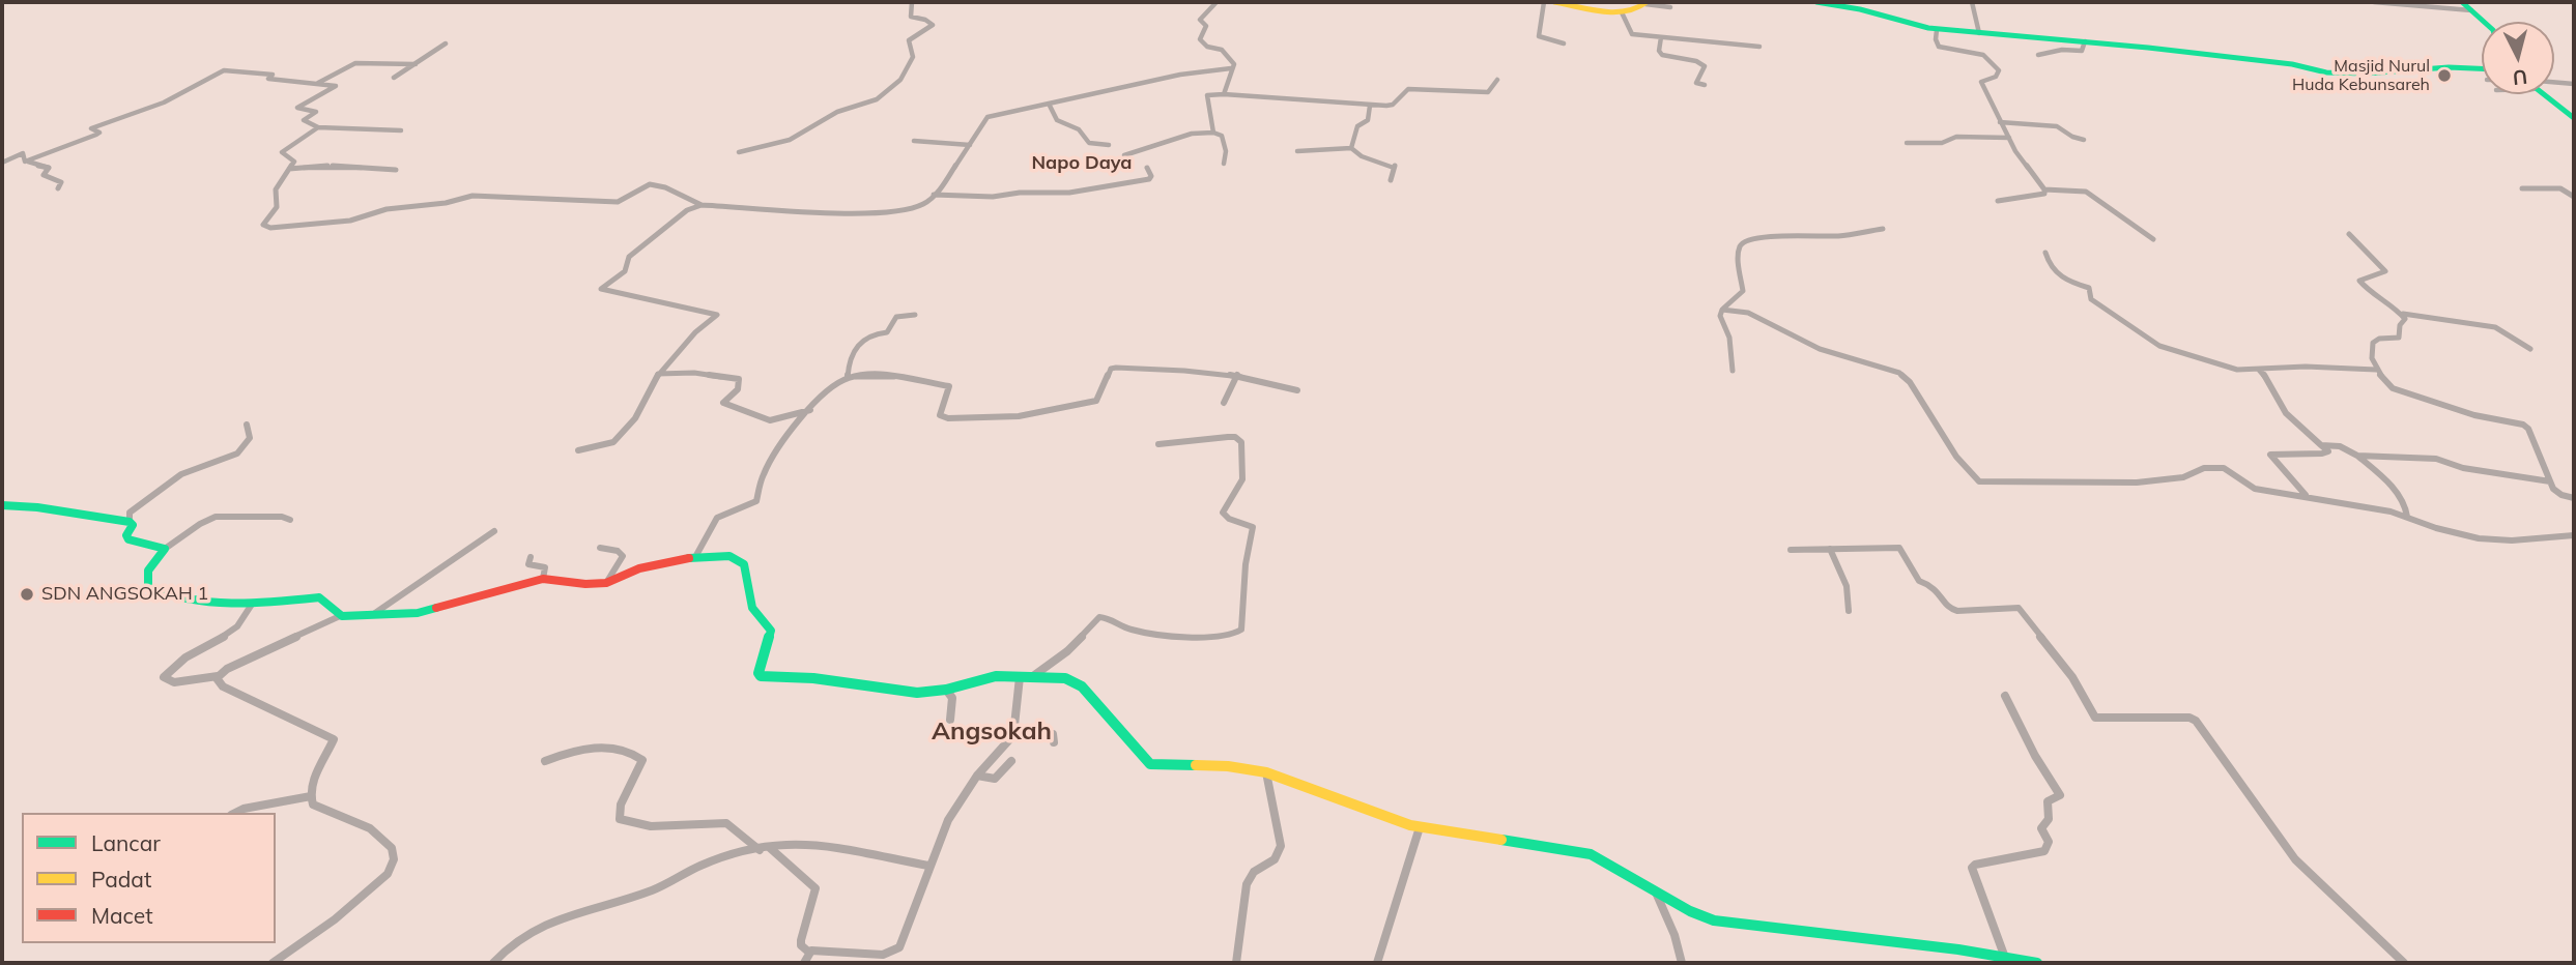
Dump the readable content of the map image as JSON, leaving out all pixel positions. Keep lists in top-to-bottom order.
{
  "districts": ["Napo Daya", "Angsokah"],
  "places": ["Masjid Nurul Huda Kebunsareh", "SDN ANGSOKAH 1"],
  "legend": ["Lancar", "Padat", "Macet"],
  "north": "bottom"
}
